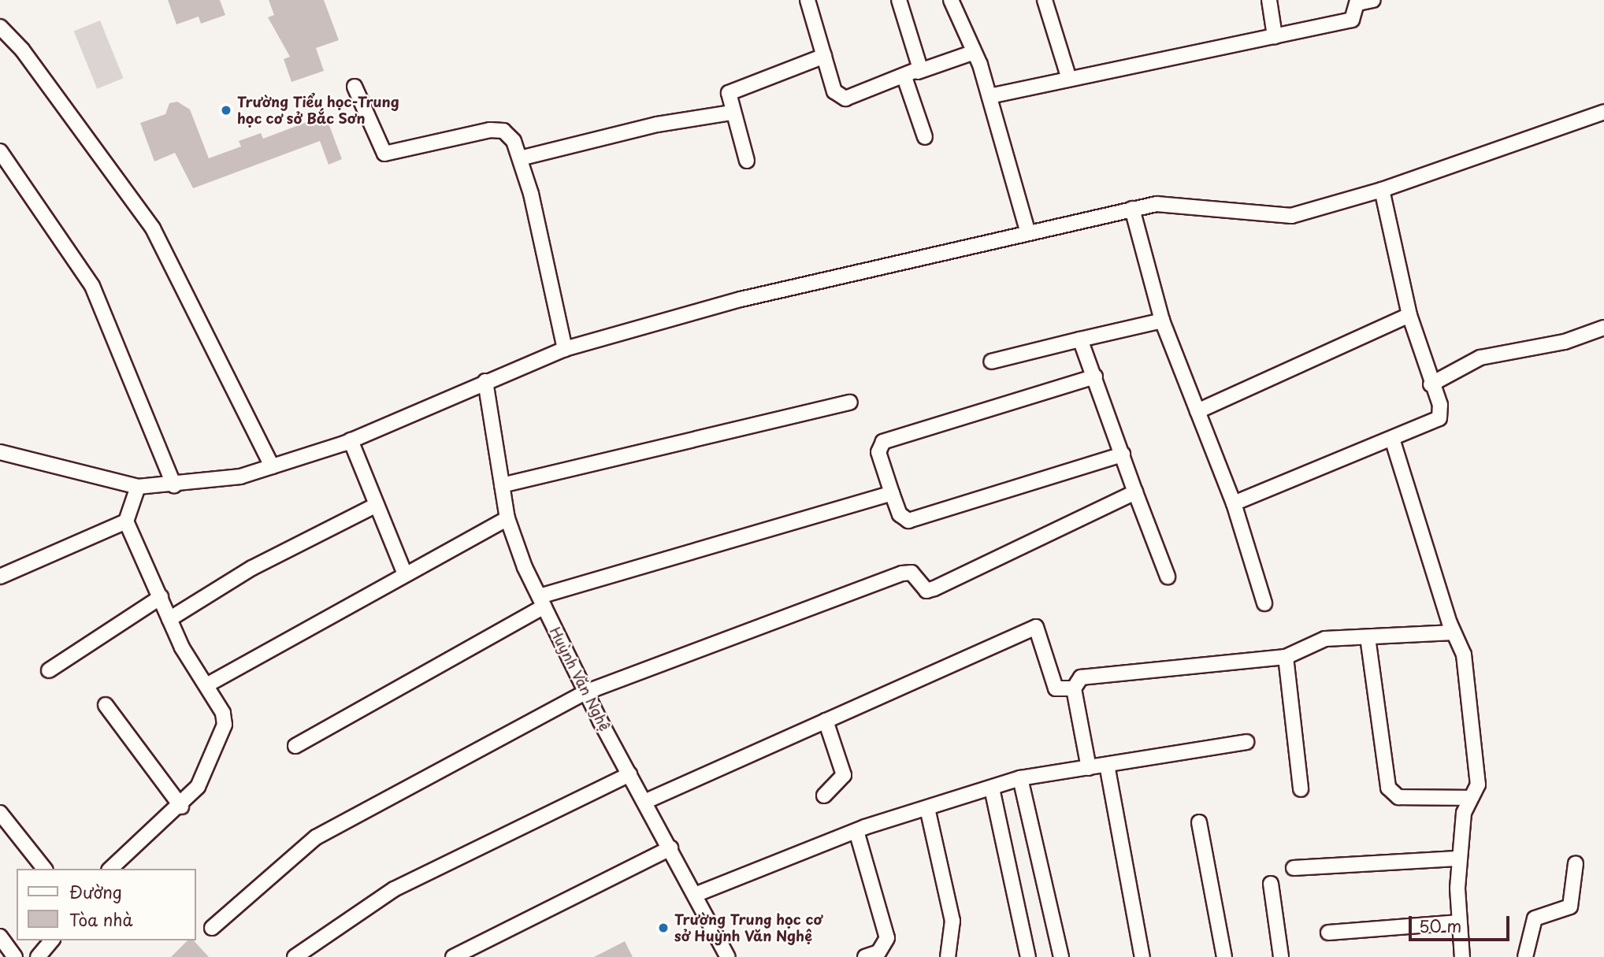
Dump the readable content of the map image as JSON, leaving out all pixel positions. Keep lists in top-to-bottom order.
{
  "streets": {
    "street": ["Huỳnh Văn Nghệ"]
  },
  "places": ["Trường Tiểu học-Trung học cơ sở Bắc Sơn", "Trường Trung học cơ sở Huỳnh Văn Nghệ"],
  "legend": ["Đường", "Tòa nhà"],
  "scale_bar": "50 m"
}
